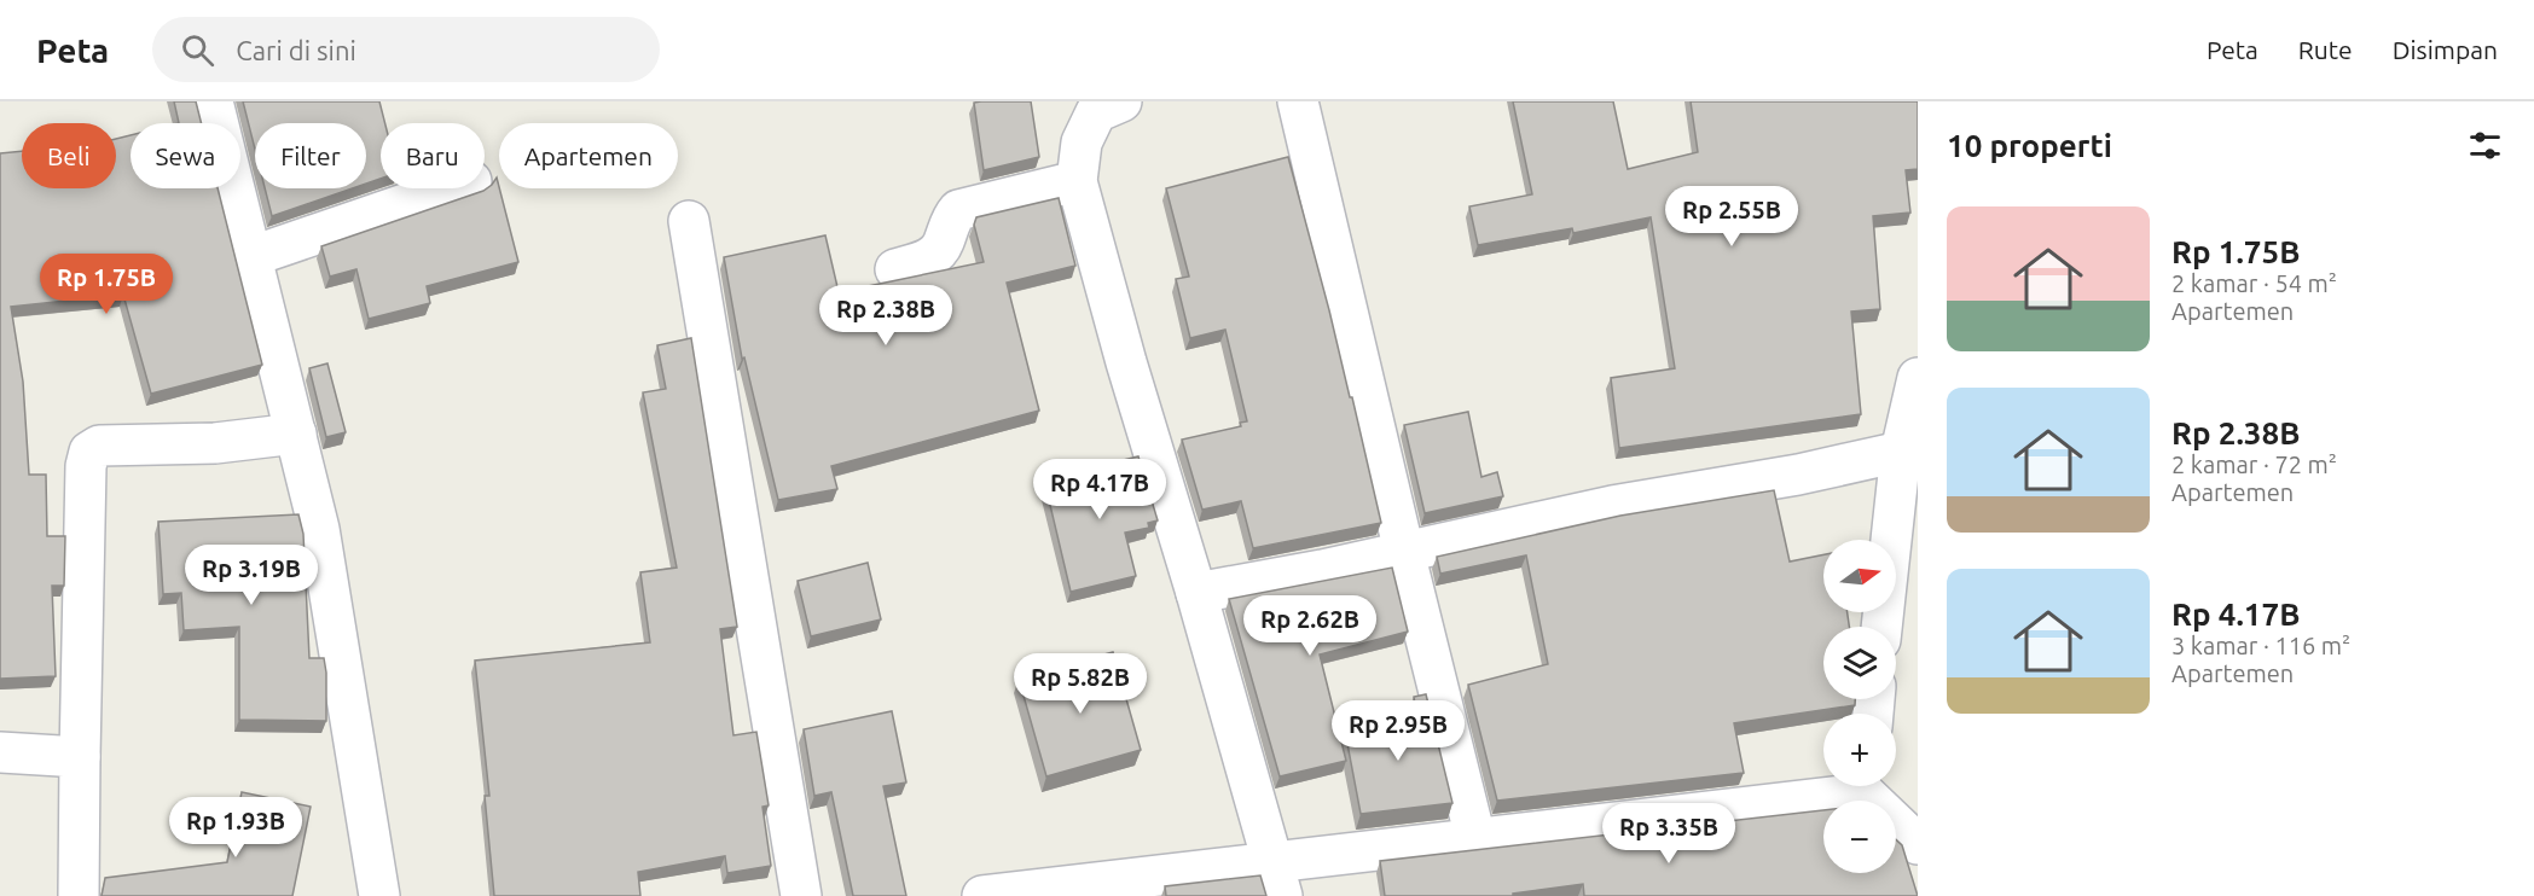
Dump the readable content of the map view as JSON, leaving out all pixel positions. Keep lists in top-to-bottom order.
{
  "north": "right",
  "page": {
    "header": "Peta",
    "search": "Cari di sini",
    "nav": ["Peta", "Rute", "Disimpan"],
    "heading": "10 properti",
    "chip": [
      "Beli",
      "Sewa",
      "Filter",
      "Baru",
      "Apartemen"
    ],
    "price": [
      "Rp 2.55B",
      "Rp 1.75B",
      "Rp 2.38B",
      "Rp 4.17B",
      "Rp 3.19B",
      "Rp 2.62B",
      "Rp 5.82B",
      "Rp 2.95B",
      "Rp 1.93B",
      "Rp 3.35B"
    ],
    "list": [
      {
        "name": "Rp 1.75B",
        "note": "2 kamar · 54 m² · Apartemen"
      },
      {
        "name": "Rp 2.38B",
        "note": "2 kamar · 72 m² · Apartemen"
      },
      {
        "name": "Rp 4.17B",
        "note": "3 kamar · 116 m² · Apartemen"
      }
    ],
    "map_buttons": ["+", "−"]
  }
}
